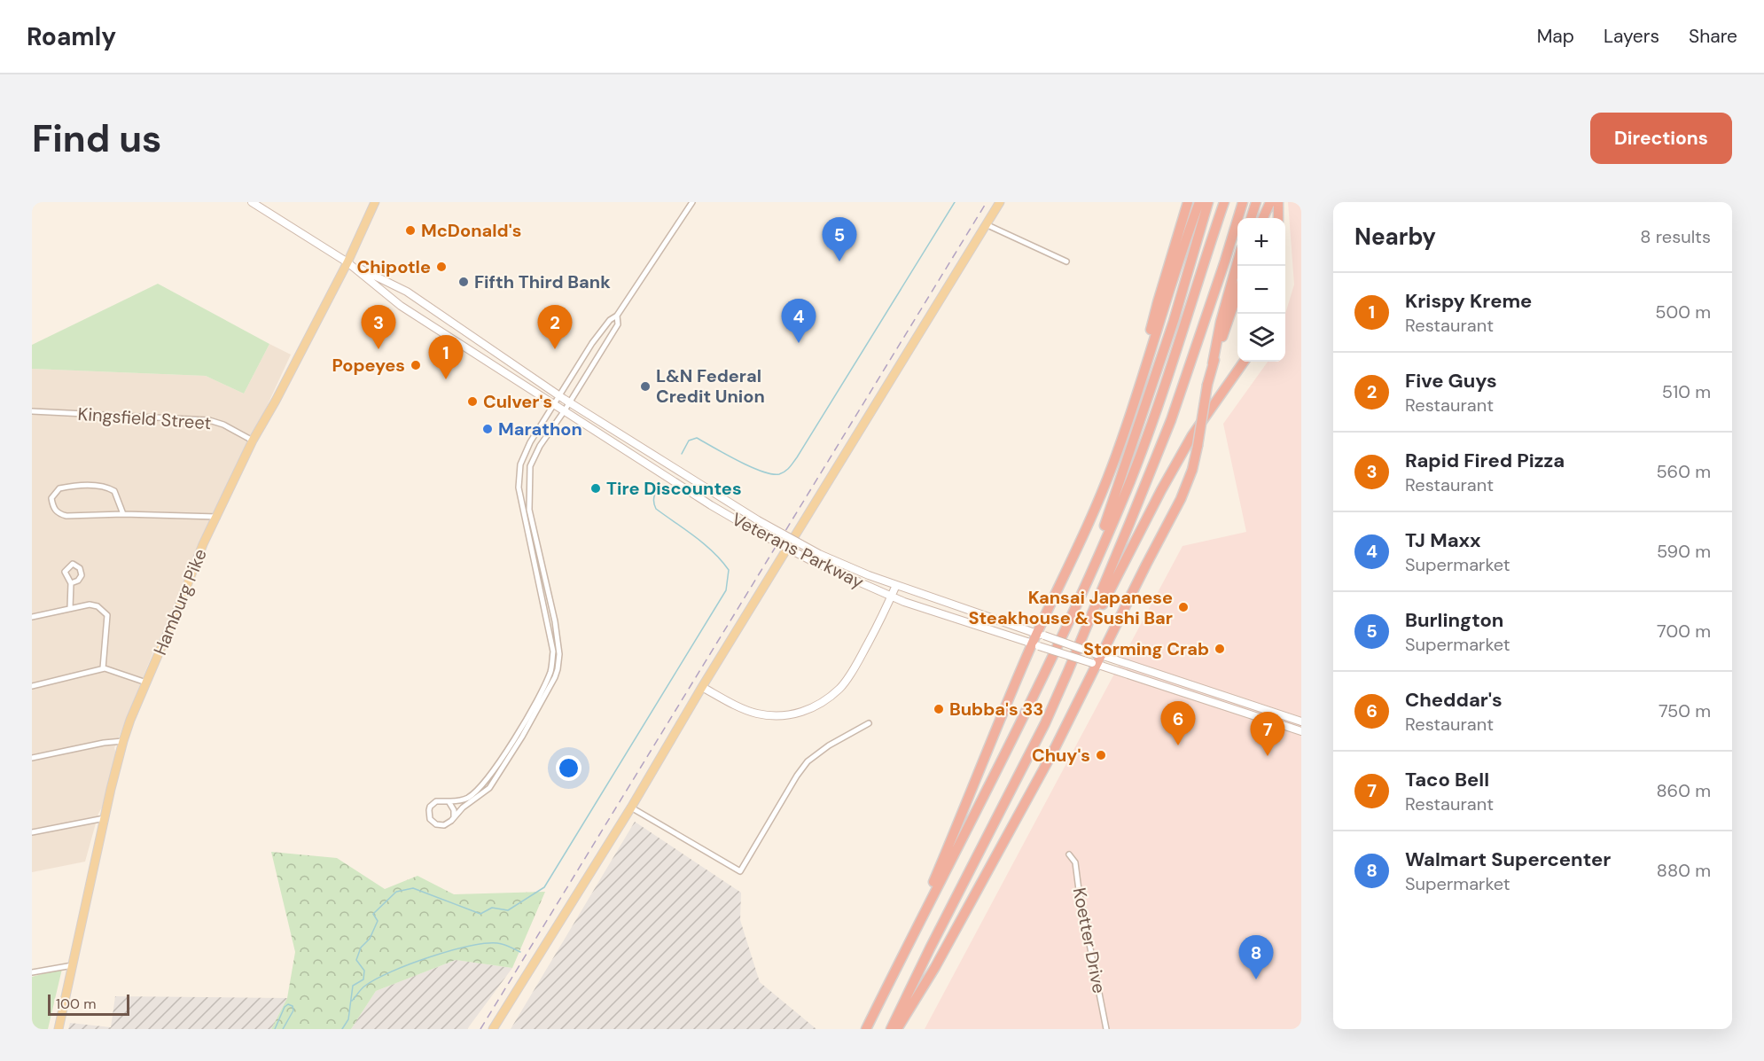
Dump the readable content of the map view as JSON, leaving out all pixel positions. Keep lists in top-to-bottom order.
{
  "streets": {
    "main road": ["Veterans Parkway", "Hamburg Pike"],
    "street": ["Kingsfield Street", "Koetter Drive"]
  },
  "crossings": [
    ["Kingsfield Street", "Hamburg Pike"],
    ["Veterans Parkway", "Hamburg Pike"]
  ],
  "places": [
    "McDonald's",
    "Chipotle",
    "Fifth Third Bank",
    "Popeyes",
    "L&N Federal Credit Union",
    "Culver's",
    "Marathon",
    "Tire Discountes",
    "Kansai Japanese Steakhouse & Sushi Bar",
    "Storming Crab",
    "Bubba's 33",
    "Chuy's"
  ],
  "scale_bar": "100 m",
  "page": {
    "header": "Roamly",
    "nav": ["Map", "Layers", "Share"],
    "buttons": "Directions",
    "title": "Find us",
    "heading": ["Nearby", "8 results"],
    "pins": [
      "5",
      "4",
      "2",
      "3",
      "1",
      "6",
      "7",
      "8"
    ],
    "map_buttons": ["+", "−"],
    "list": [
      {
        "mark": "1",
        "name": "Krispy Kreme",
        "note": "Restaurant",
        "value": "500 m"
      },
      {
        "mark": "2",
        "name": "Five Guys",
        "note": "Restaurant",
        "value": "510 m"
      },
      {
        "mark": "3",
        "name": "Rapid Fired Pizza",
        "note": "Restaurant",
        "value": "560 m"
      },
      {
        "mark": "4",
        "name": "TJ Maxx",
        "note": "Supermarket",
        "value": "590 m"
      },
      {
        "mark": "5",
        "name": "Burlington",
        "note": "Supermarket",
        "value": "700 m"
      },
      {
        "mark": "6",
        "name": "Cheddar's",
        "note": "Restaurant",
        "value": "750 m"
      },
      {
        "mark": "7",
        "name": "Taco Bell",
        "note": "Restaurant",
        "value": "860 m"
      },
      {
        "mark": "8",
        "name": "Walmart Supercenter",
        "note": "Supermarket",
        "value": "880 m"
      }
    ],
    "scale": "100 m"
  }
}
